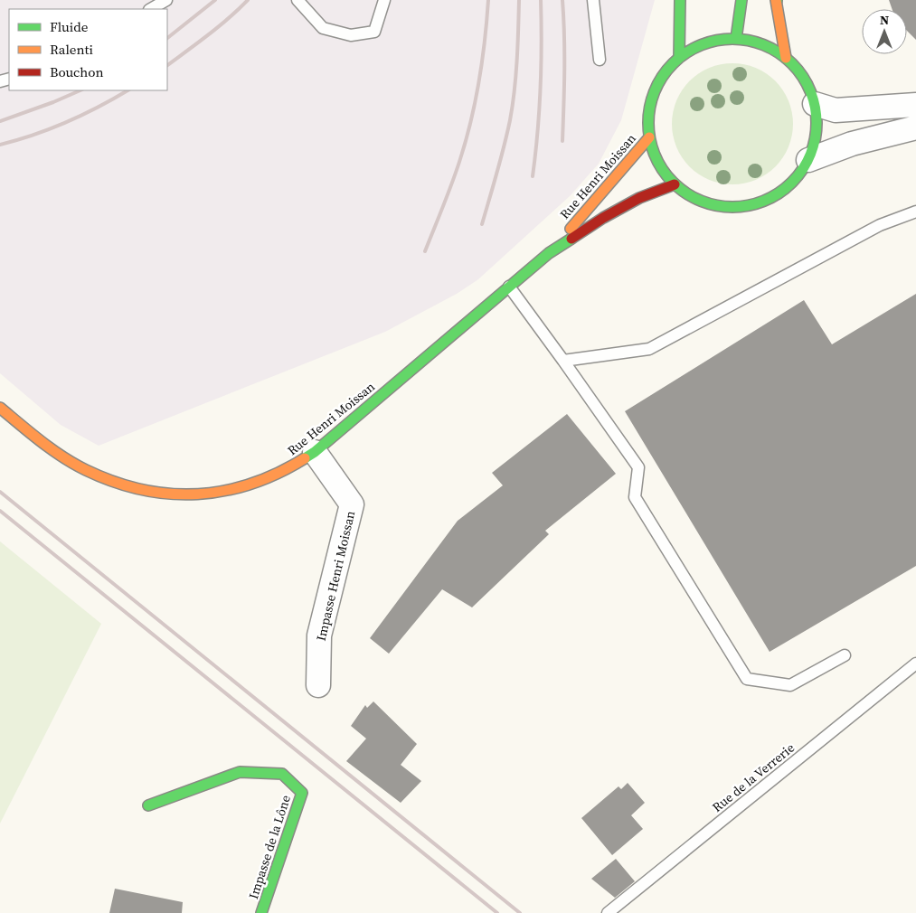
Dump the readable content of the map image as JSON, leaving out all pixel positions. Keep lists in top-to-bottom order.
{
  "streets": {
    "main road": ["Rue Henri Moissan", "Impasse de la Lône"],
    "street": ["Impasse Henri Moissan"],
    "lane": ["Rue de la Verrerie"]
  },
  "crossings": [
    ["Rue Henri Moissan", "Impasse Henri Moissan"]
  ],
  "legend": ["Fluide", "Ralenti", "Bouchon"],
  "north": "top"
}
